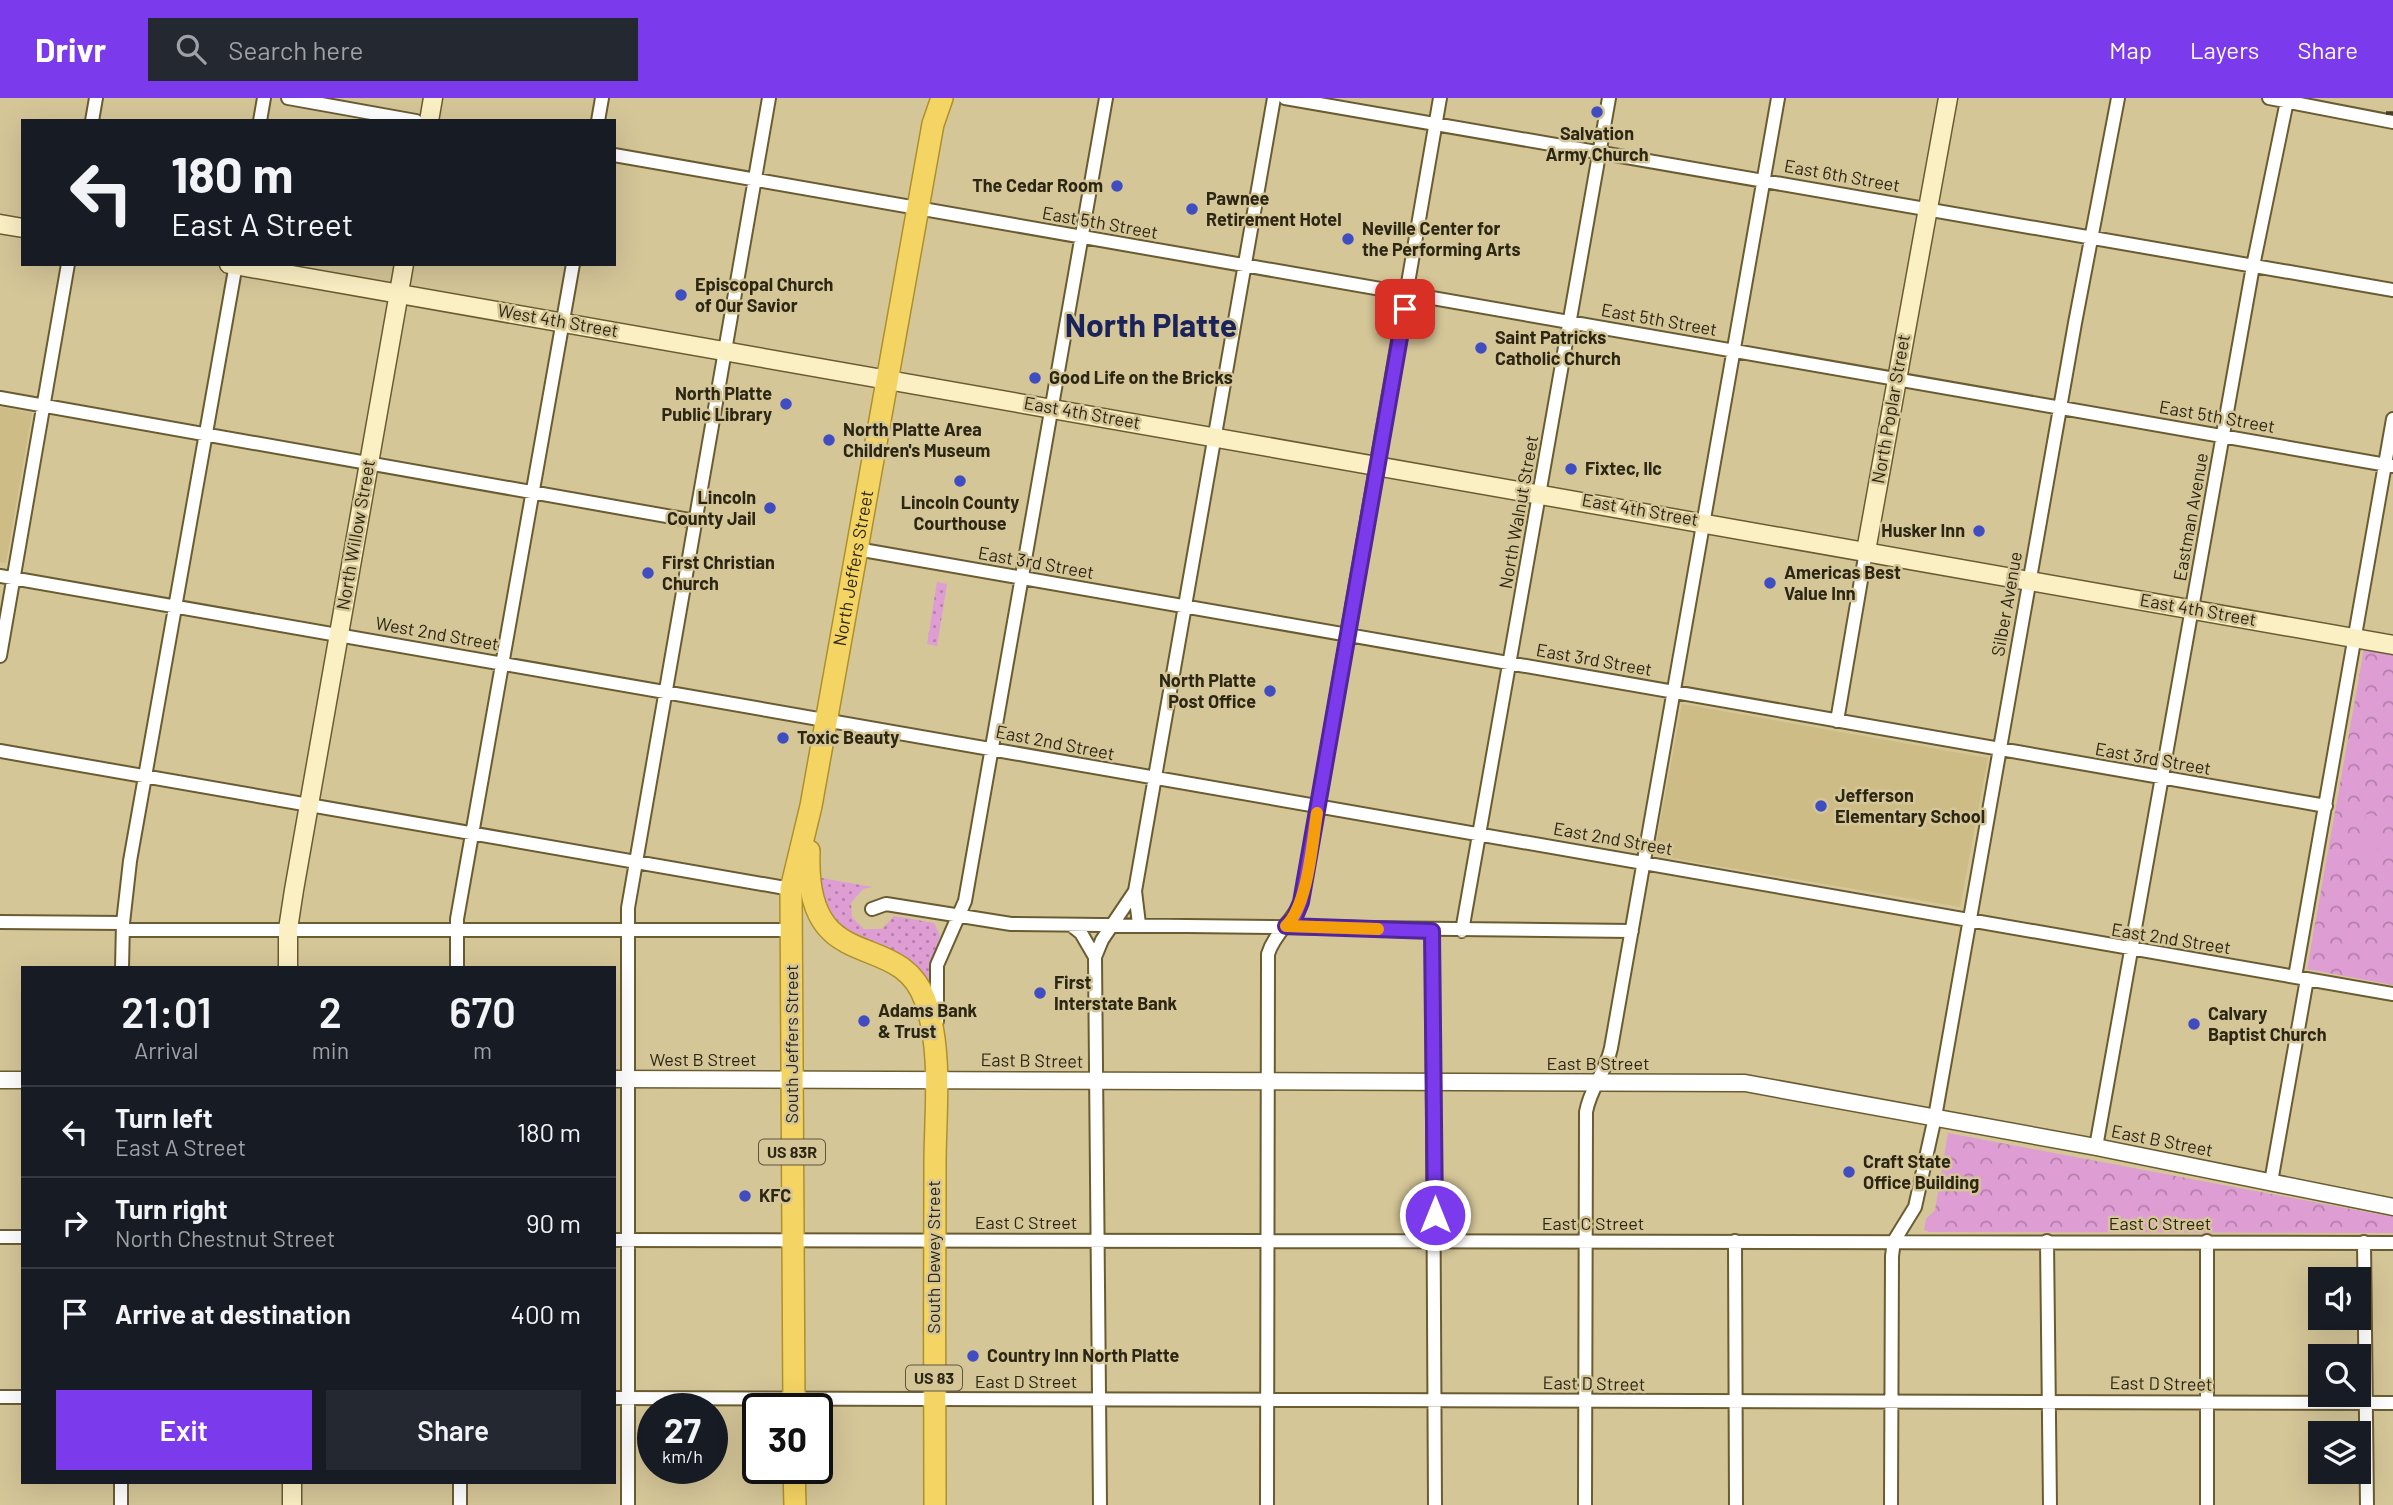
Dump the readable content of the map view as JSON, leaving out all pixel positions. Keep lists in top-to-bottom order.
{
  "streets": {
    "highway": [
      "North Jeffers Street",
      "South Jeffers Street",
      "US 83R",
      "South Dewey Street",
      "US 83"
    ],
    "main road": [
      "West 4th Street",
      "North Poplar Street",
      "East 4th Street",
      "North Willow Street"
    ],
    "street": [
      "East 6th Street",
      "East 5th Street",
      "North Walnut Street",
      "Eastman Avenue",
      "East 3rd Street",
      "Silber Avenue",
      "West 2nd Street",
      "East 2nd Street",
      "West B Street",
      "East B Street",
      "East C Street",
      "East D Street"
    ]
  },
  "crossings": [
    ["East 6th Street", "North Poplar Street"],
    ["East 6th Street", "North Walnut Street"],
    ["East 6th Street", "Eastman Avenue"],
    ["East 6th Street", "Silber Avenue"],
    ["East 5th Street", "North Poplar Street"],
    ["East 5th Street", "North Walnut Street"],
    ["East 5th Street", "Eastman Avenue"],
    ["East 5th Street", "North Jeffers Street"],
    ["East 5th Street", "Silber Avenue"],
    ["East 5th Street", "South Dewey Street"],
    ["West 4th Street", "East 4th Street"],
    ["West 4th Street", "North Willow Street"],
    ["West 4th Street", "North Jeffers Street"],
    ["North Poplar Street", "East 4th Street"],
    ["North Poplar Street", "East 3rd Street"],
    ["East 4th Street", "North Walnut Street"],
    ["East 4th Street", "Eastman Avenue"],
    ["East 4th Street", "North Jeffers Street"],
    ["East 4th Street", "Silber Avenue"],
    ["East 4th Street", "South Dewey Street"],
    ["North Walnut Street", "East 3rd Street"],
    ["North Walnut Street", "East 2nd Street"],
    ["Eastman Avenue", "East 3rd Street"],
    ["Eastman Avenue", "East 2nd Street"],
    ["Eastman Avenue", "East B Street"],
    ["North Willow Street", "West 2nd Street"],
    ["East 3rd Street", "North Jeffers Street"],
    ["East 3rd Street", "Silber Avenue"],
    ["East 3rd Street", "South Dewey Street"],
    ["North Jeffers Street", "West 2nd Street"],
    ["North Jeffers Street", "East 2nd Street"],
    ["North Jeffers Street", "South Jeffers Street"],
    ["North Jeffers Street", "South Dewey Street"],
    ["Silber Avenue", "East 2nd Street"],
    ["Silber Avenue", "East B Street"],
    ["Silber Avenue", "East C Street"],
    ["West 2nd Street", "East 2nd Street"],
    ["East 2nd Street", "South Dewey Street"],
    ["South Jeffers Street", "West B Street"],
    ["South Jeffers Street", "East B Street"],
    ["South Jeffers Street", "East C Street"],
    ["West B Street", "East B Street"],
    ["East B Street", "South Dewey Street"],
    ["East C Street", "South Dewey Street"],
    ["South Dewey Street", "East D Street"]
  ],
  "districts": ["North Platte"],
  "places": [
    "Salvation Army Church",
    "The Cedar Room",
    "Pawnee Retirement Hotel",
    "Neville Center for the Performing Arts",
    "Episcopal Church of Our Savior",
    "Saint Patricks Catholic Church",
    "Good Life on the Bricks",
    "North Platte Public Library",
    "North Platte Area Children's Museum",
    "Fixtec, llc",
    "Lincoln County Courthouse",
    "Lincoln County Jail",
    "Husker Inn",
    "First Christian Church",
    "Americas Best Value Inn",
    "North Platte Post Office",
    "Toxic Beauty",
    "Jefferson Elementary School",
    "First Interstate Bank",
    "Adams Bank & Trust",
    "Calvary Baptist Church",
    "Craft State Office Building",
    "KFC",
    "Country Inn North Platte"
  ],
  "page": {
    "header": "Drivr",
    "search": "Search here",
    "nav": ["Map", "Layers", "Share"],
    "turn": ["180 m", "East A Street"],
    "eta": [
      "21:01",
      "Arrival",
      "2",
      "min",
      "670",
      "m"
    ],
    "list": [
      {
        "name": "Turn left",
        "note": "East A Street",
        "value": "180 m"
      },
      {
        "name": "Turn right",
        "note": "North Chestnut Street",
        "value": "90 m"
      },
      {
        "name": "Arrive at destination",
        "value": "400 m"
      }
    ],
    "buttons": ["Exit", "Share"],
    "speed": "27 km/h",
    "limit": "30"
  }
}
